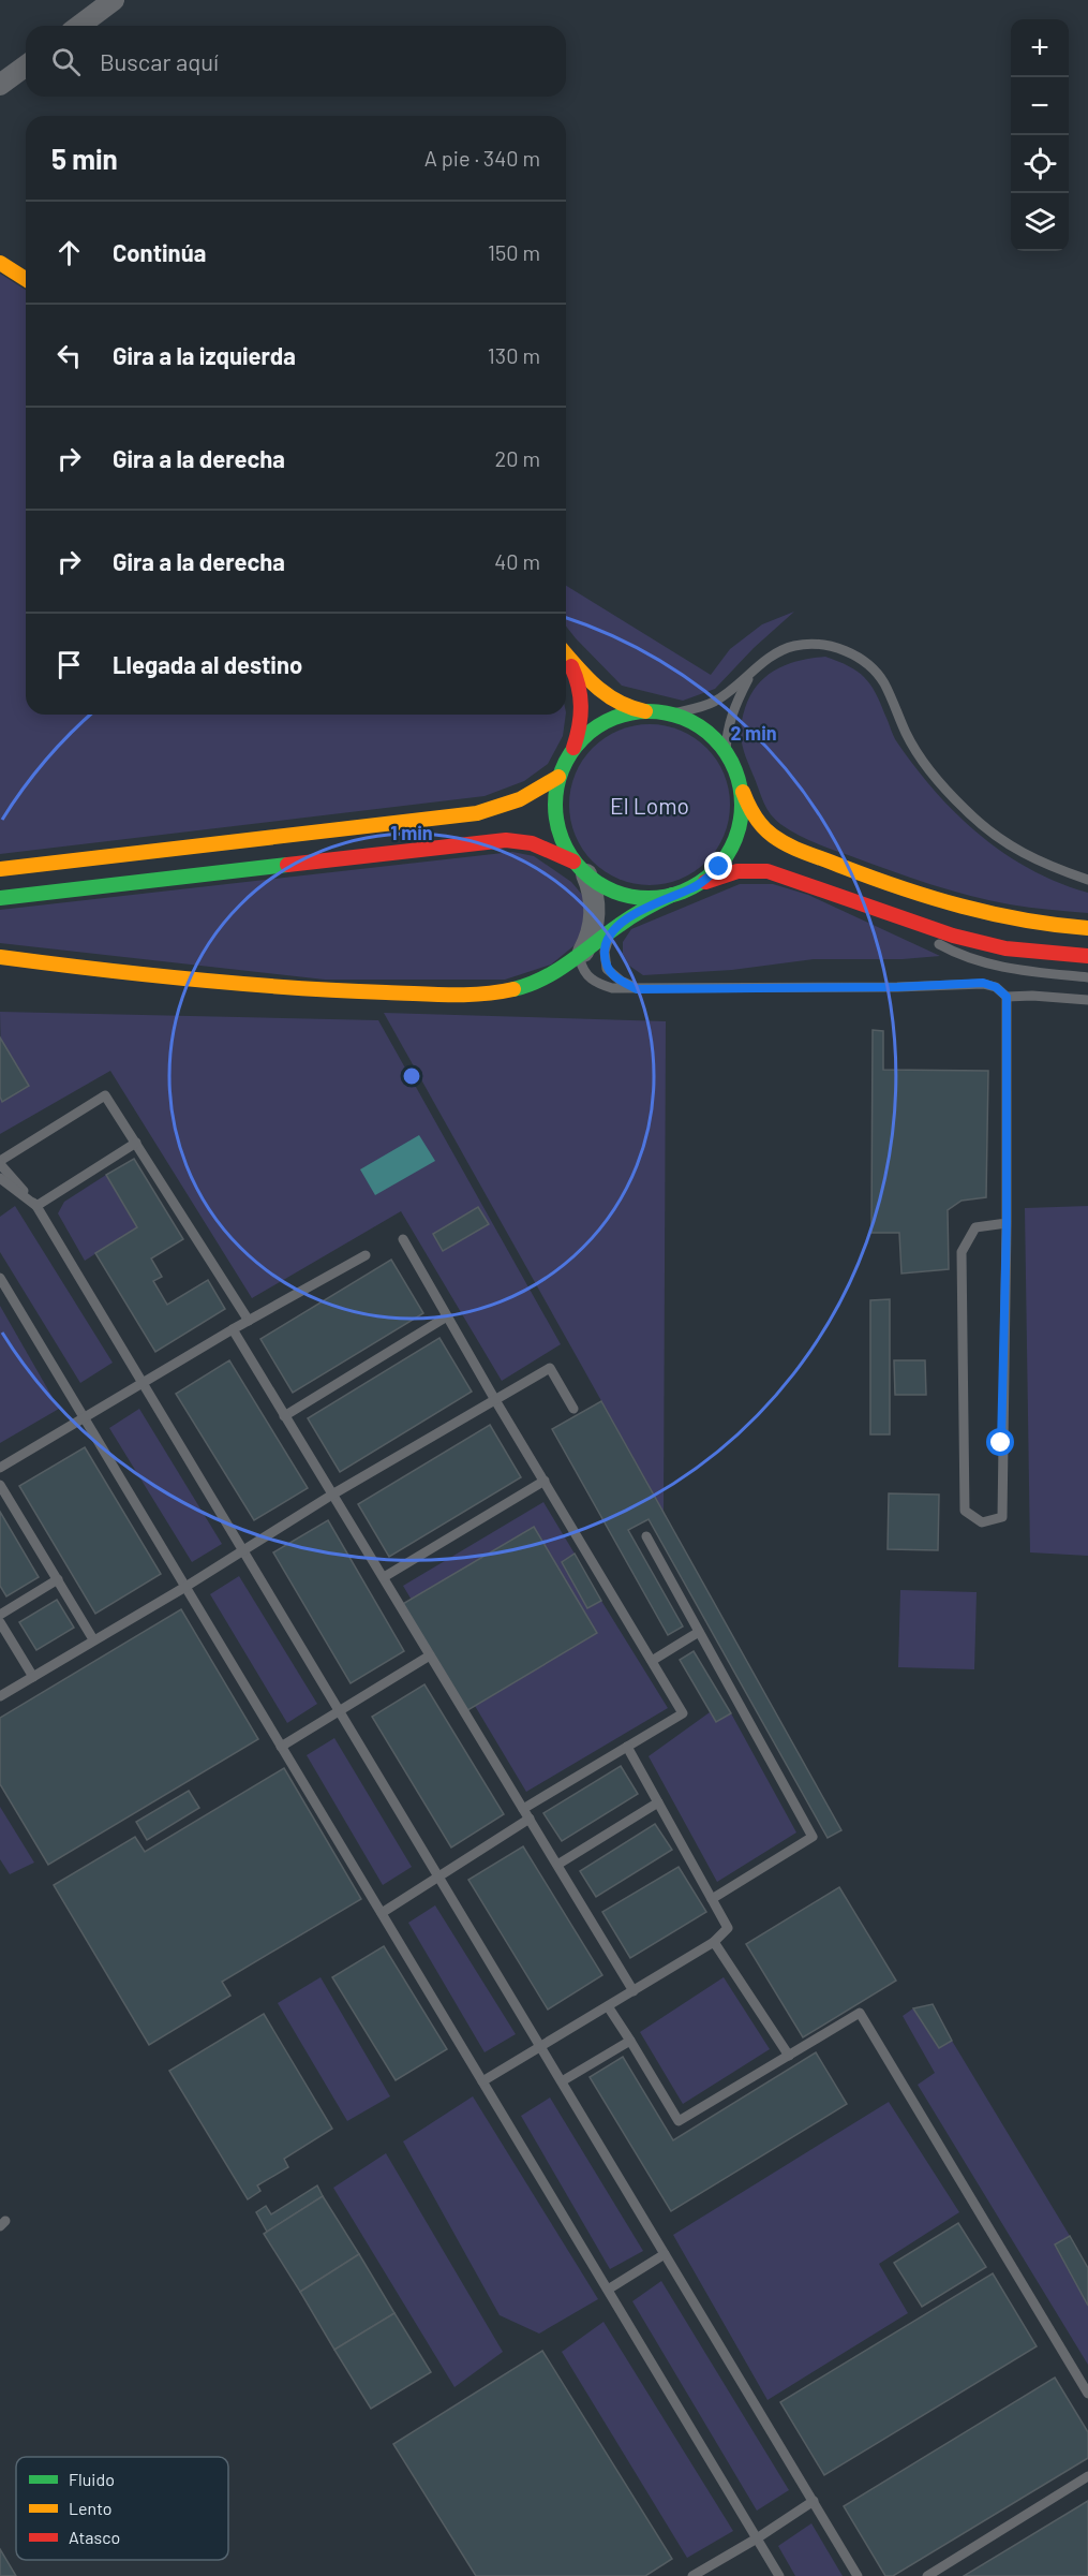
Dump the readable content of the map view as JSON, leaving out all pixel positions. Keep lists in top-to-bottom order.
{
  "parks": ["El Lomo"],
  "legend": ["Fluido", "Lento", "Atasco"],
  "page": {
    "map_buttons": ["+", "−"],
    "search": "Buscar aquí",
    "heading": ["5 min", "A pie · 340 m"],
    "list": [
      ["Continúa", "150 m"],
      ["Gira a la izquierda", "130 m"],
      ["Gira a la derecha", "20 m"],
      ["Gira a la derecha", "40 m"],
      "Llegada al destino"
    ]
  },
  "rings": ["2 min", "1 min"]
}
